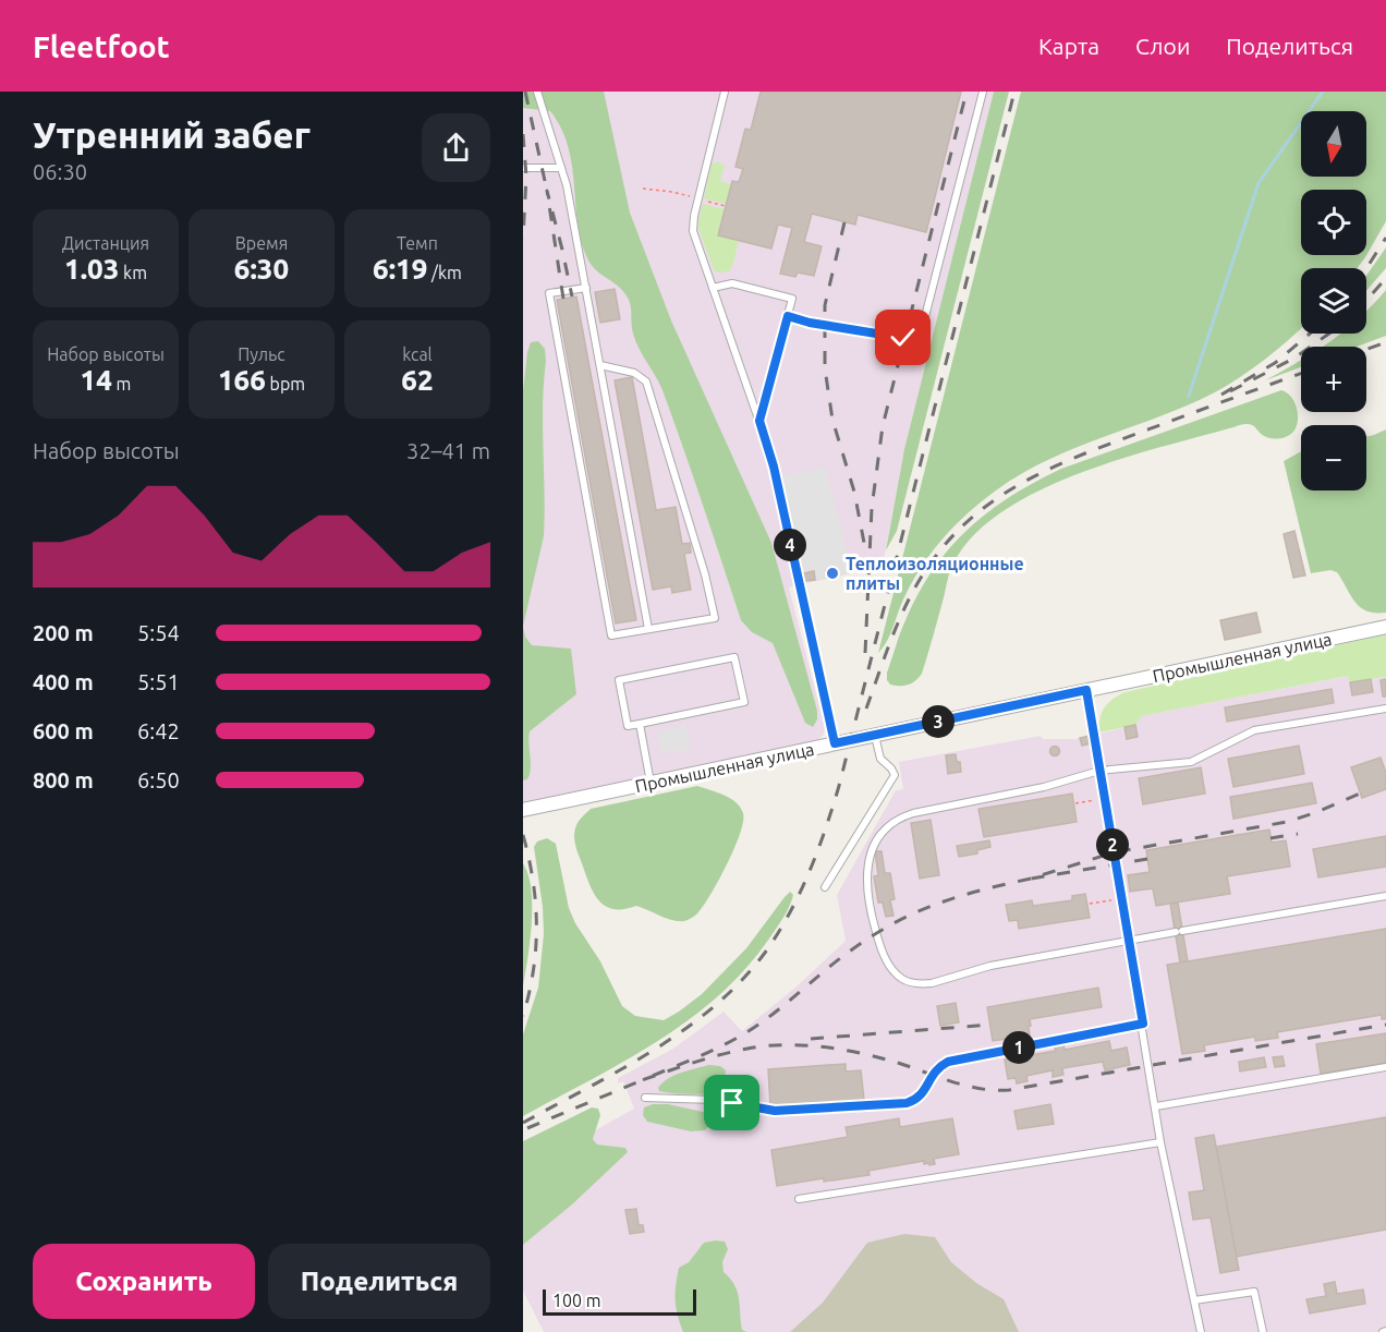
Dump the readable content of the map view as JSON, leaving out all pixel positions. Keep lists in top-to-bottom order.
{
  "streets": {
    "street": ["Промышленная улица"]
  },
  "places": ["Теплоизоляционные плиты"],
  "scale_bar": "100 m",
  "north": "bottom",
  "page": {
    "header": "Fleetfoot",
    "nav": ["Карта", "Слои", "Поделиться"],
    "heading": ["Утренний забег", "06:30"],
    "map_buttons": ["+", "−"],
    "stats": [
      ["Дистанция", "1.03 km"],
      ["Время", "6:30"],
      ["Темп", "6:19 /km"],
      ["Набор высоты", "14 m"],
      ["Пульс", "166 bpm"],
      ["kcal", "62"]
    ],
    "chart": ["Набор высоты", "32–41 m"],
    "pins": [
      "4",
      "3",
      "2",
      "1"
    ],
    "list": [
      {
        "name": "200 m",
        "note": "5:54"
      },
      {
        "name": "400 m",
        "note": "5:51"
      },
      {
        "name": "600 m",
        "note": "6:42"
      },
      {
        "name": "800 m",
        "note": "6:50"
      }
    ],
    "buttons": ["Сохранить", "Поделиться"],
    "scale": "100 m"
  }
}
